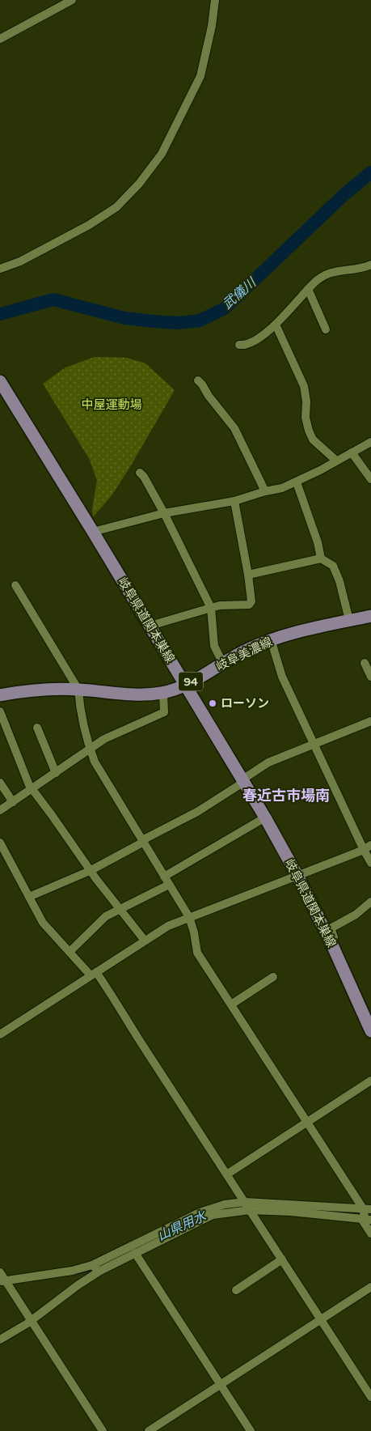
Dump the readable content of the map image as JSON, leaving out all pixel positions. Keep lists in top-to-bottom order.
{
  "streets": {
    "main road": ["岐阜県道関本巣線", "岐阜美濃線", "94"]
  },
  "crossings": [
    ["岐阜県道関本巣線", "岐阜美濃線"]
  ],
  "districts": ["春近古市場南"],
  "water": ["武儀川", "山県用水"],
  "parks": ["中屋運動場"],
  "places": ["ローソン"]
}
